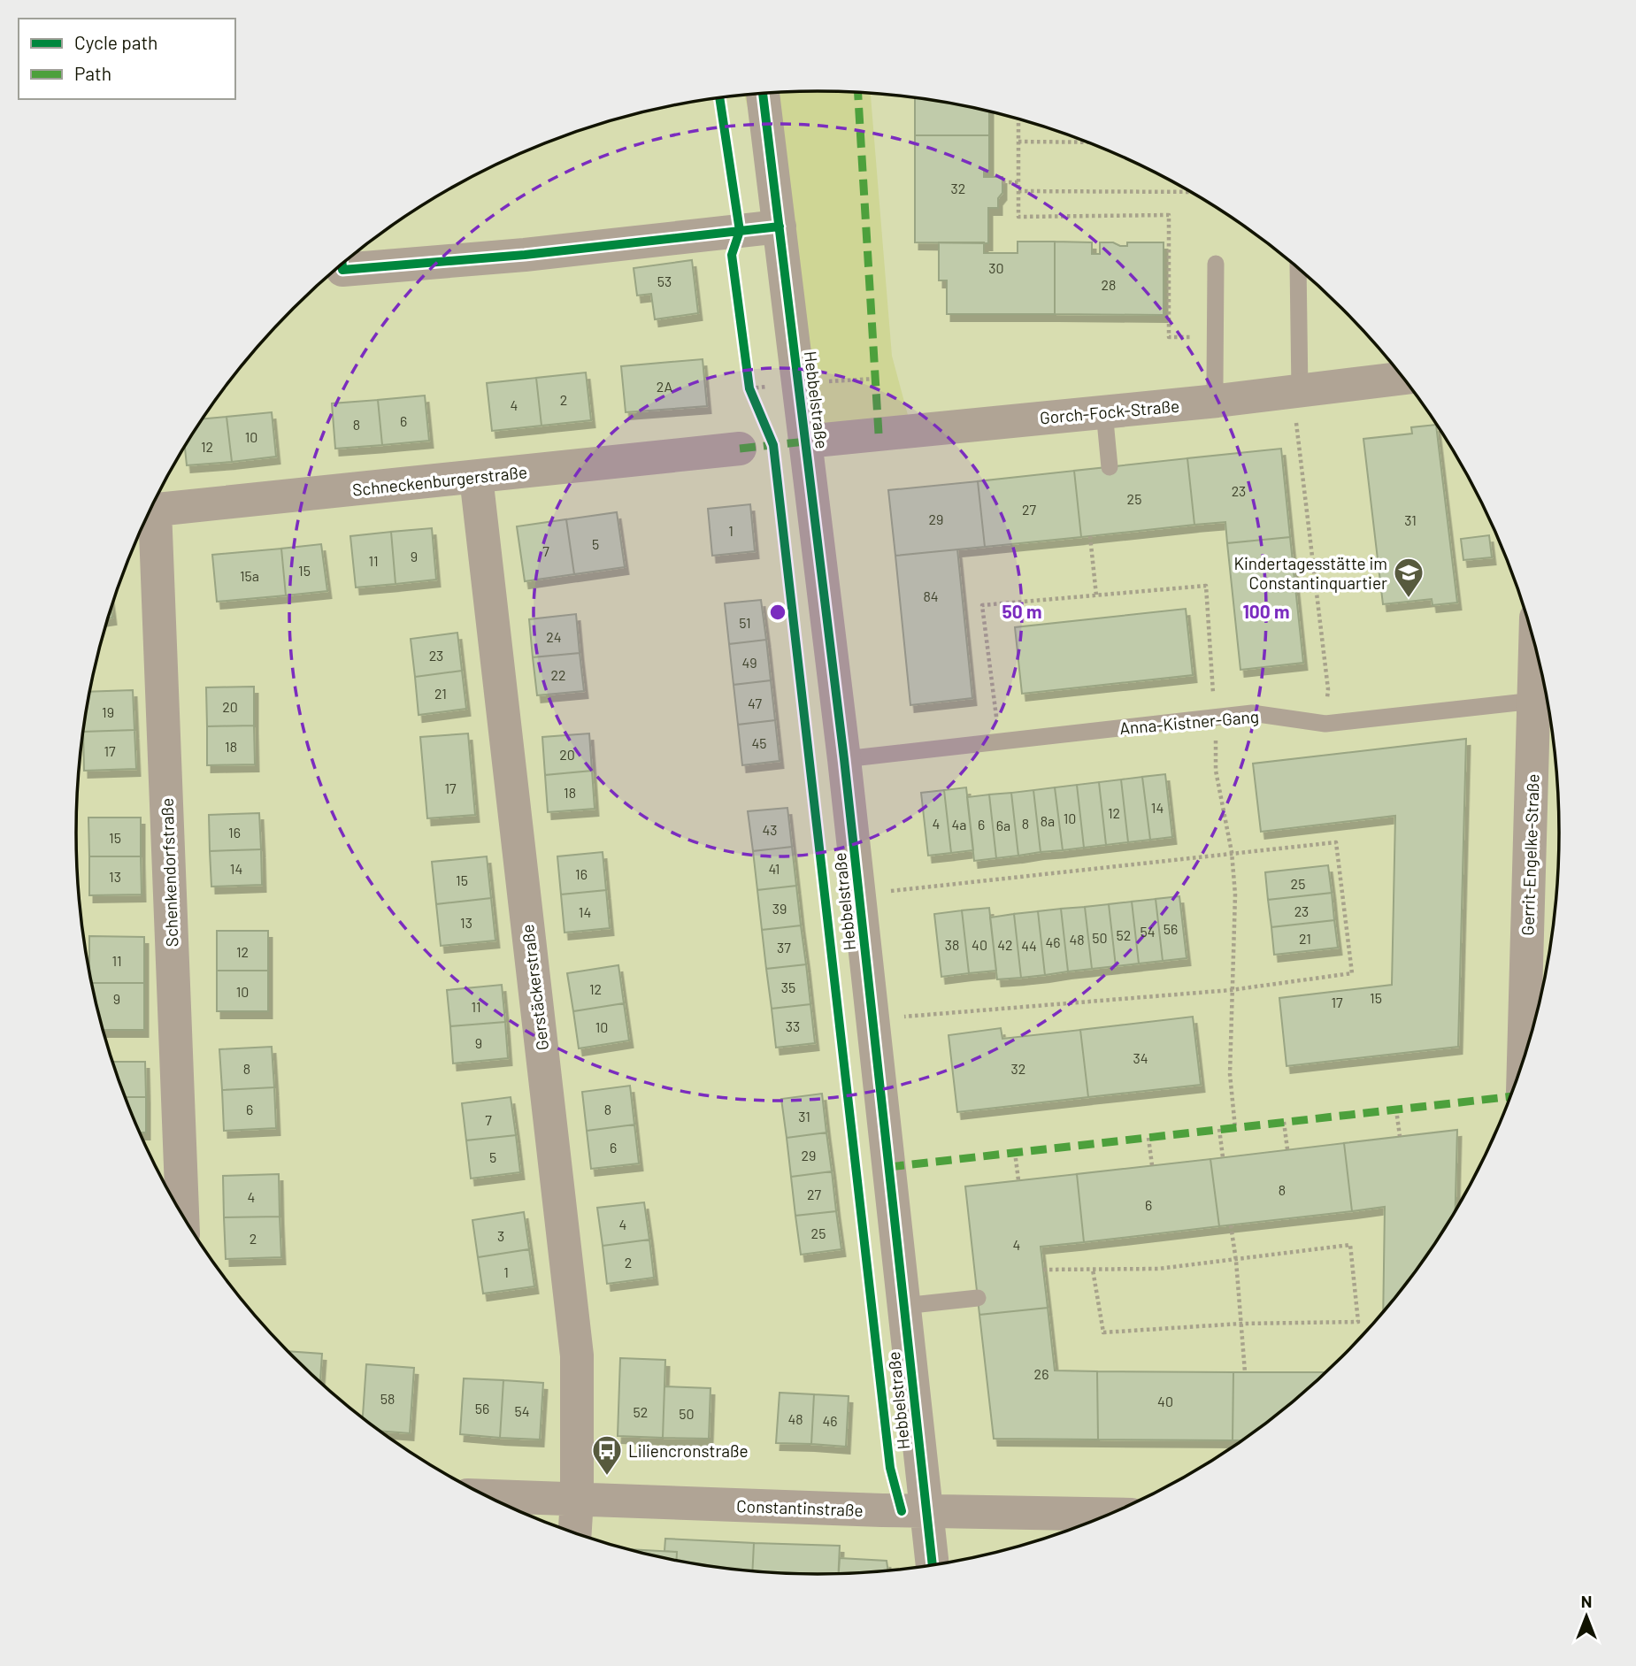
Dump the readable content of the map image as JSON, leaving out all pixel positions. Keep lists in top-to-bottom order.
{
  "streets": {
    "street": [
      "Hebbelstraße",
      "Gorch-Fock-Straße",
      "Schneckenburgerstraße",
      "Gerrit-Engelke-Straße",
      "Schenkendorfstraße",
      "Gerstäckerstraße",
      "Constantinstraße"
    ],
    "lane": ["Anna-Kistner-Gang"]
  },
  "crossings": [
    ["Hebbelstraße", "Gorch-Fock-Straße"],
    ["Hebbelstraße", "Anna-Kistner-Gang"],
    ["Hebbelstraße", "Constantinstraße"],
    ["Schneckenburgerstraße", "Gerstäckerstraße"],
    ["Anna-Kistner-Gang", "Gerrit-Engelke-Straße"],
    ["Gerstäckerstraße", "Constantinstraße"]
  ],
  "places": {
    "school or university": ["Kindertagesstätte im Constantinquartier"],
    "bus stop": ["Liliencronstraße"]
  },
  "house_numbers": [
    "32",
    "30",
    "53",
    "28",
    "2A",
    "2",
    "4",
    "6",
    "8",
    "10",
    "12",
    "23",
    "25",
    "27",
    "29",
    "31",
    "1",
    "5",
    "7",
    "9",
    "11",
    "15",
    "15a",
    "84",
    "51",
    "24",
    "23",
    "49",
    "22",
    "21",
    "47",
    "20",
    "19",
    "45",
    "18",
    "17",
    "20",
    "17",
    "18",
    "14",
    "12",
    "10",
    "8a",
    "4",
    "8",
    "4a",
    "6",
    "6a",
    "43",
    "16",
    "15",
    "14",
    "41",
    "16",
    "13",
    "15",
    "25",
    "39",
    "23",
    "14",
    "13",
    "56",
    "54",
    "52",
    "50",
    "21",
    "48",
    "46",
    "38",
    "40",
    "42",
    "44",
    "37",
    "12",
    "11",
    "35",
    "12",
    "10",
    "15",
    "9",
    "17",
    "11",
    "33",
    "10",
    "9",
    "34",
    "8",
    "32",
    "6",
    "8",
    "31",
    "7",
    "6",
    "29",
    "5",
    "8",
    "27",
    "4",
    "6",
    "4",
    "25",
    "3",
    "2",
    "4",
    "2",
    "1",
    "26",
    "58",
    "40",
    "56",
    "54",
    "52",
    "50",
    "48",
    "46"
  ],
  "legend": ["Cycle path", "Path"],
  "north": "top",
  "rings": ["50 m", "100 m"]
}
